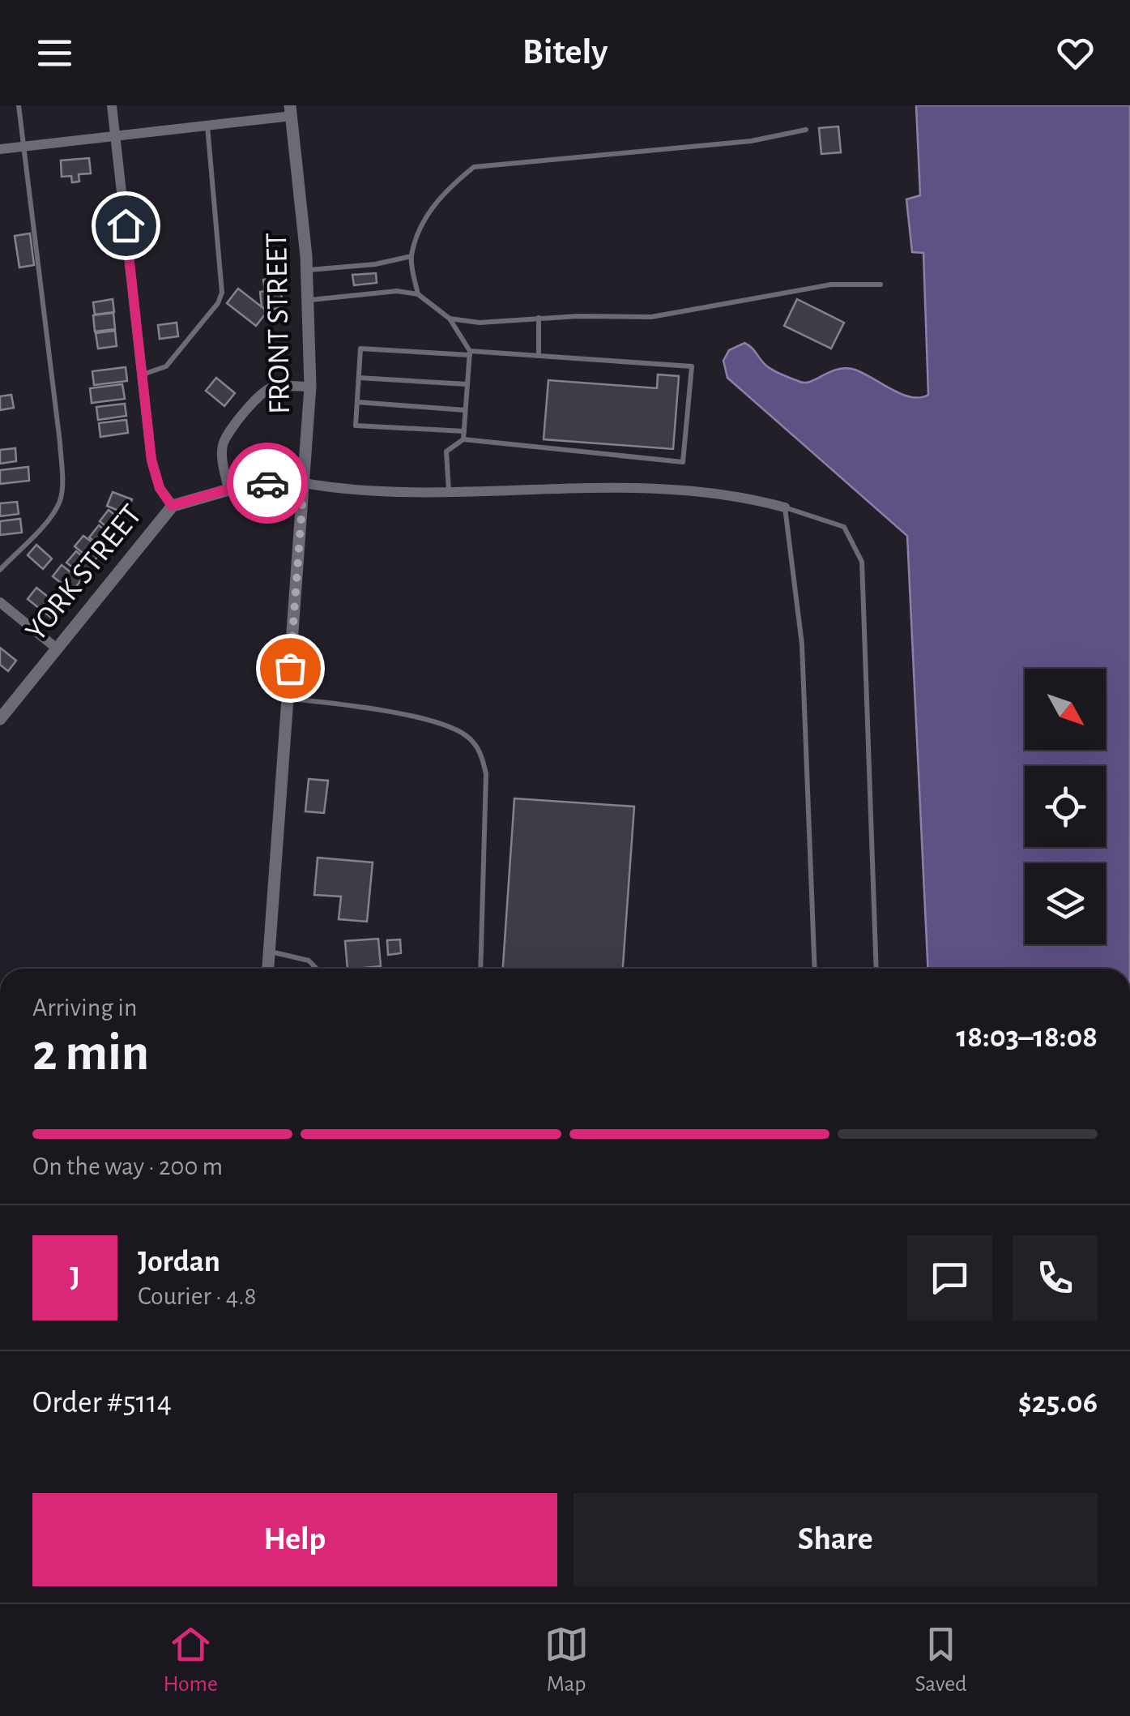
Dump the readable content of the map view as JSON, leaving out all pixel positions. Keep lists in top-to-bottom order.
{
  "streets": {
    "street": ["FRONT STREET", "YORK STREET"]
  },
  "crossings": [
    ["FRONT STREET", "YORK STREET"]
  ],
  "north": "bottom right",
  "page": {
    "header": "Bitely",
    "heading": ["2 min", "Arriving in", "18:03–18:08"],
    "panel": [
      "Jordan",
      "Courier · 4.8",
      "Order #5114",
      "$25.06"
    ],
    "bar": "On the way · 200 m",
    "round": "J",
    "buttons": ["Help", "Share"],
    "tabs": ["Home", "Map", "Saved"]
  }
}
